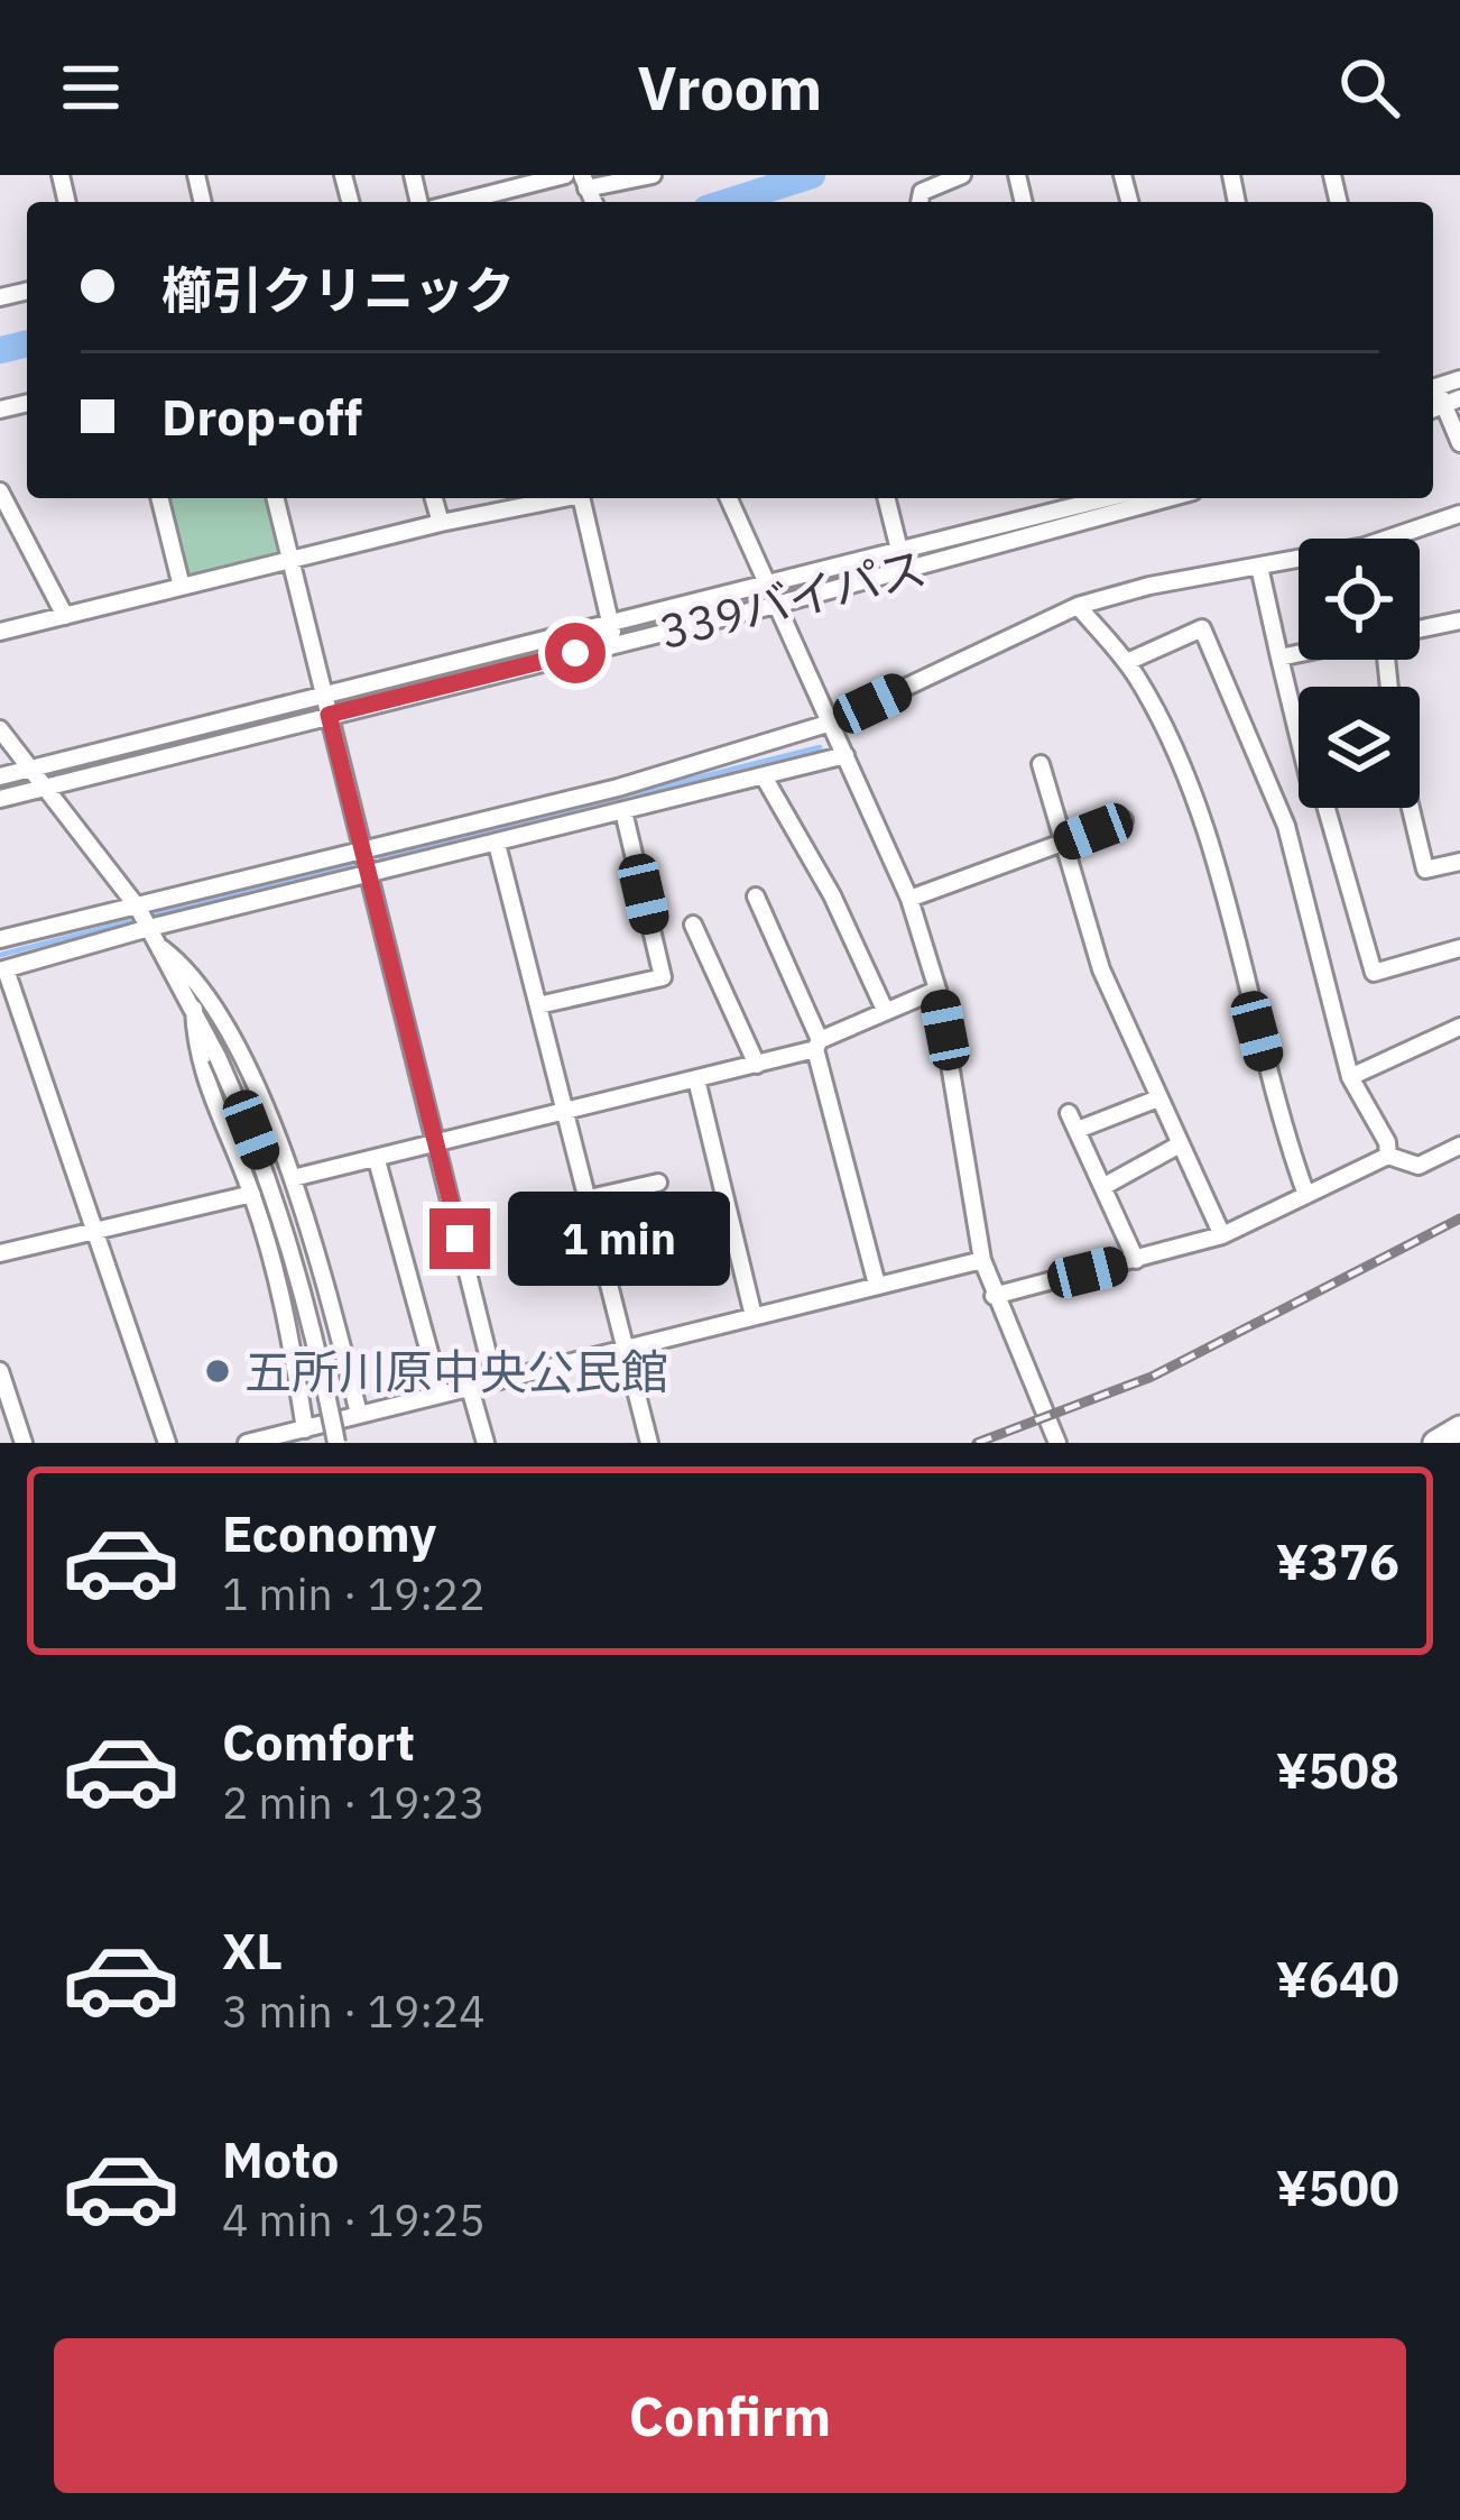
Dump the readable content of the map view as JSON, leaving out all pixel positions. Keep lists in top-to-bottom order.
{
  "streets": {
    "street": ["339バイパス"]
  },
  "places": ["五所川原中央公民館"],
  "page": {
    "header": "Vroom",
    "banner": ["櫛引クリニック", "Drop-off"],
    "bubble": "1 min",
    "list": [
      {
        "name": "Economy",
        "note": "1 min · 19:22",
        "value": "¥376"
      },
      {
        "name": "Comfort",
        "note": "2 min · 19:23",
        "value": "¥508"
      },
      {
        "name": "XL",
        "note": "3 min · 19:24",
        "value": "¥640"
      },
      {
        "name": "Moto",
        "note": "4 min · 19:25",
        "value": "¥500"
      }
    ],
    "buttons": "Confirm"
  }
}
